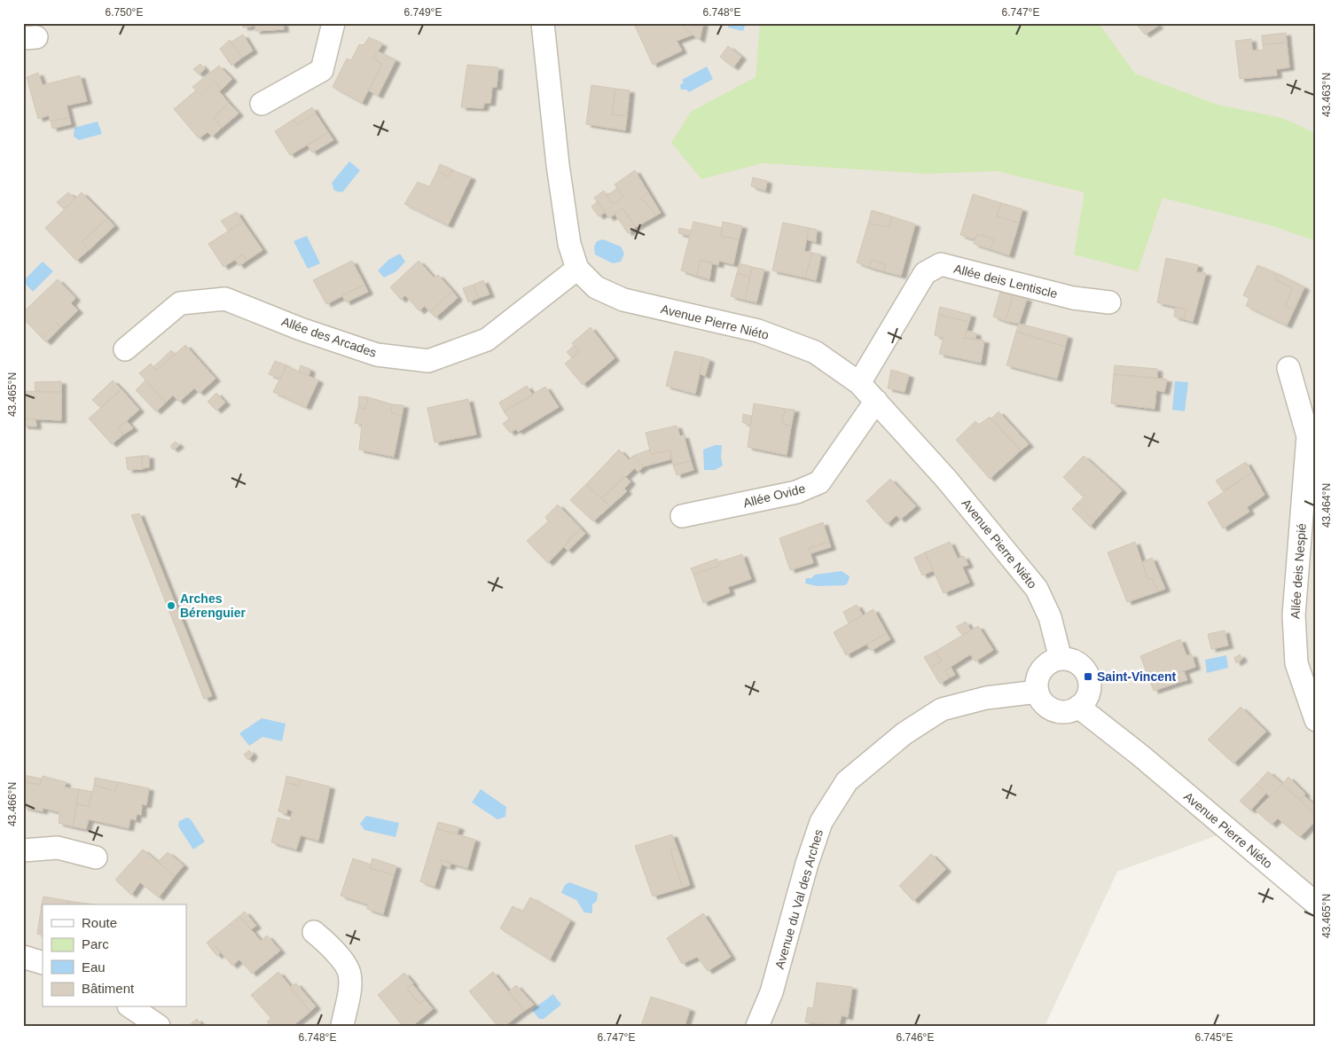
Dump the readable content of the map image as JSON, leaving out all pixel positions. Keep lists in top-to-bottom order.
{
  "streets": {
    "street": [
      "Allée deis Lentiscle",
      "Avenue Pierre Niéto",
      "Allée des Arcades",
      "Allée Ovide",
      "Allée deis Nespié",
      "Avenue du Val des Arches"
    ]
  },
  "crossings": [
    ["Allée deis Lentiscle", "Avenue Pierre Niéto"],
    ["Avenue Pierre Niéto", "Allée des Arcades"],
    ["Avenue Pierre Niéto", "Allée Ovide"],
    ["Avenue Pierre Niéto", "Avenue du Val des Arches"]
  ],
  "places": {
    "other": ["Arches Bérenguier"],
    "transit": ["Saint-Vincent"]
  },
  "legend": [
    "Route",
    "Parc",
    "Eau",
    "Bâtiment"
  ],
  "coordinates": [
    "6.750°E",
    "6.749°E",
    "6.748°E",
    "6.747°E",
    "43.463°N",
    "43.465°N",
    "43.464°N",
    "43.466°N",
    "6.746°E",
    "6.745°E"
  ]
}
